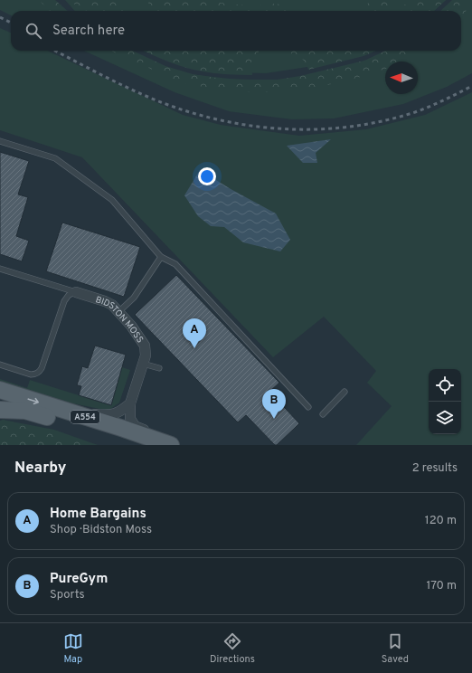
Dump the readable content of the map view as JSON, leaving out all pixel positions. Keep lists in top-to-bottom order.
{
  "streets": {
    "main road": ["A554"],
    "street": ["BIDSTON MOSS"]
  },
  "north": "left",
  "page": {
    "search": "Search here",
    "pins": ["A", "B"],
    "heading": ["Nearby", "2 results"],
    "list": [
      {
        "mark": "A",
        "name": "Home Bargains",
        "note": "Shop · Bidston Moss",
        "value": "120 m"
      },
      {
        "mark": "B",
        "name": "PureGym",
        "note": "Sports",
        "value": "170 m"
      }
    ],
    "nav": ["Map", "Directions", "Saved"]
  }
}
